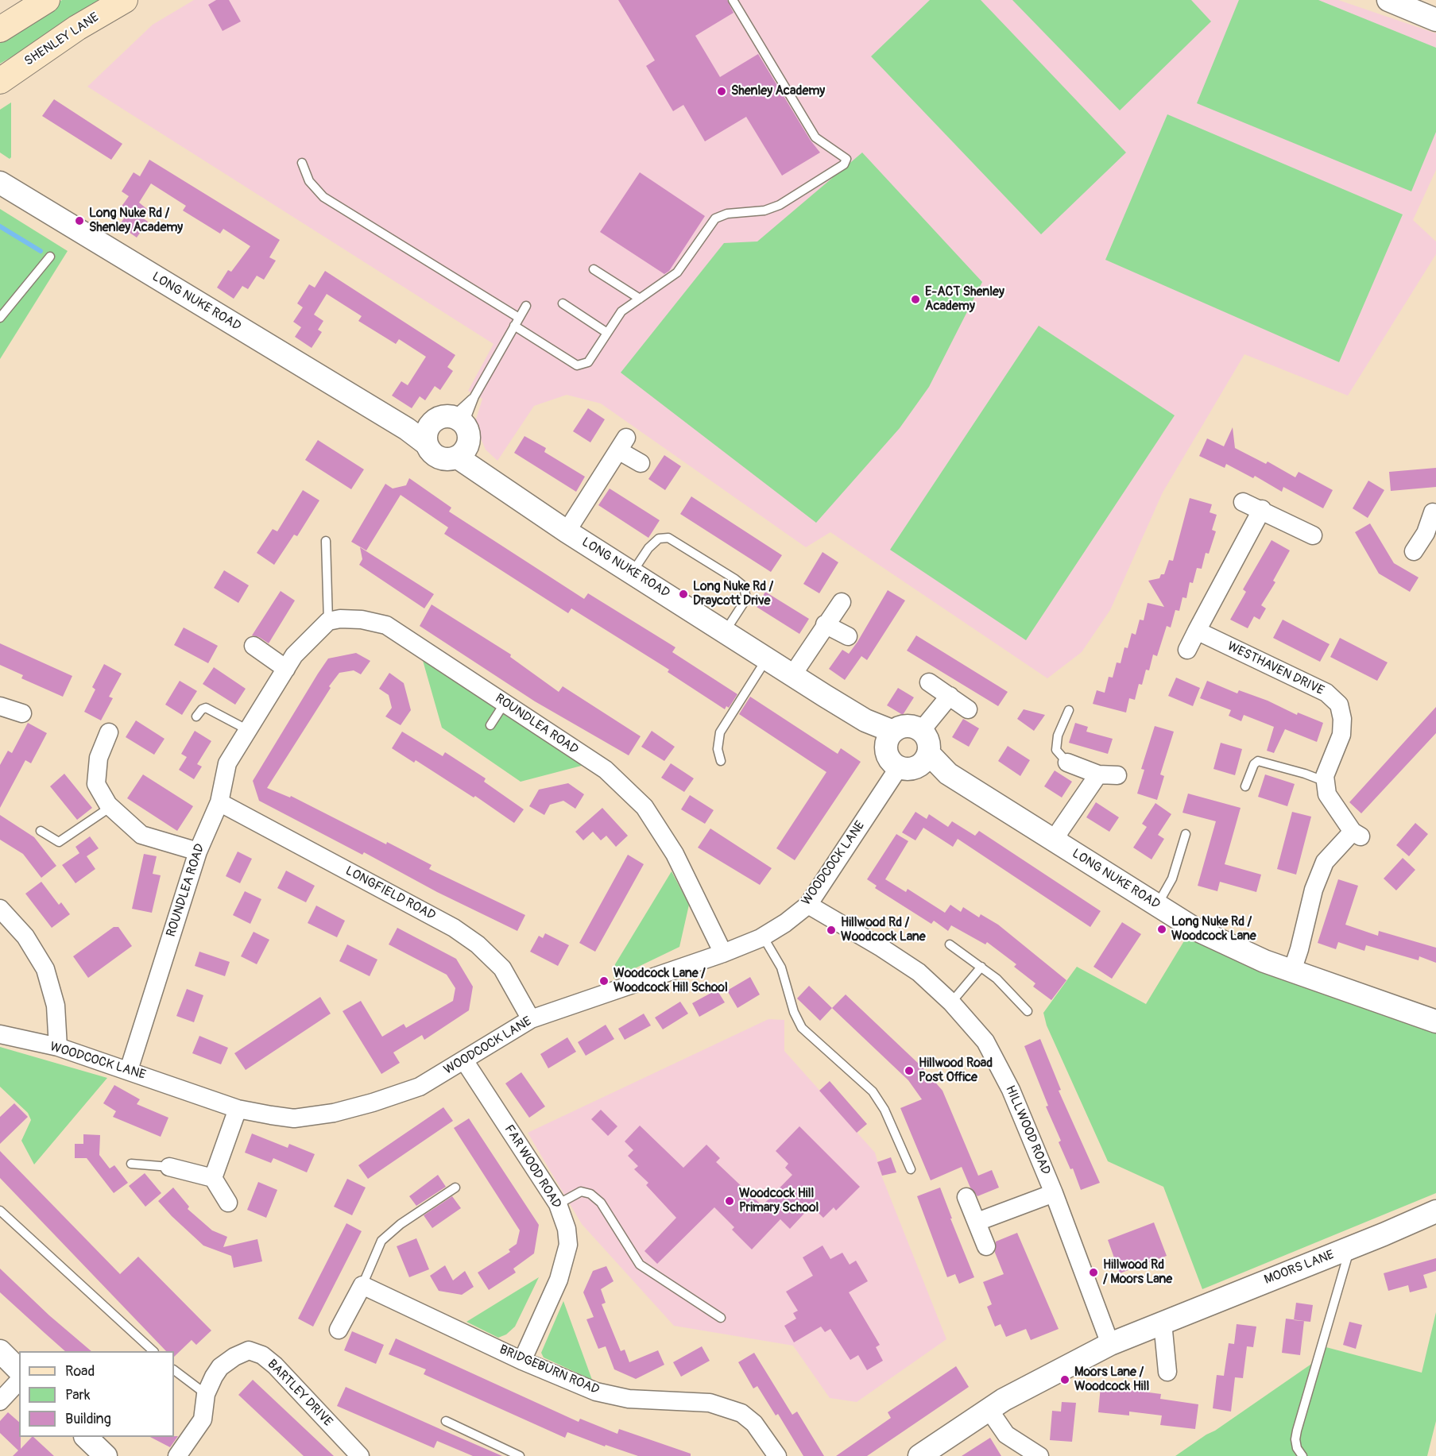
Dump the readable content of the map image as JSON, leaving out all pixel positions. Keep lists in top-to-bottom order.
{
  "streets": {
    "main road": ["SHENLEY LANE"],
    "street": [
      "LONG NUKE ROAD",
      "WESTHAVEN DRIVE",
      "ROUNDLEA ROAD",
      "WOODCOCK LANE",
      "LONGFIELD ROAD",
      "HILLWOOD ROAD",
      "FAR WOOD ROAD",
      "MOORS LANE",
      "BRIDGEBURN ROAD",
      "BARTLEY DRIVE"
    ]
  },
  "crossings": [
    ["LONG NUKE ROAD", "WOODCOCK LANE"],
    ["ROUNDLEA ROAD", "WOODCOCK LANE"],
    ["ROUNDLEA ROAD", "LONGFIELD ROAD"],
    ["WOODCOCK LANE", "LONGFIELD ROAD"],
    ["WOODCOCK LANE", "HILLWOOD ROAD"],
    ["WOODCOCK LANE", "FAR WOOD ROAD"],
    ["HILLWOOD ROAD", "MOORS LANE"],
    ["FAR WOOD ROAD", "BRIDGEBURN ROAD"]
  ],
  "places": [
    "Shenley Academy",
    "Long Nuke Rd / Shenley Academy",
    "E-ACT Shenley Academy",
    "Long Nuke Rd / Draycott Drive",
    "Long Nuke Rd / Woodcock Lane",
    "Hillwood Rd / Woodcock Lane",
    "Woodcock Lane / Woodcock Hill School",
    "Hillwood Road Post Office",
    "Woodcock Hill Primary School",
    "Hillwood Rd / Moors Lane",
    "Moors Lane / Woodcock Hill"
  ],
  "legend": ["Road", "Park", "Building"]
}
